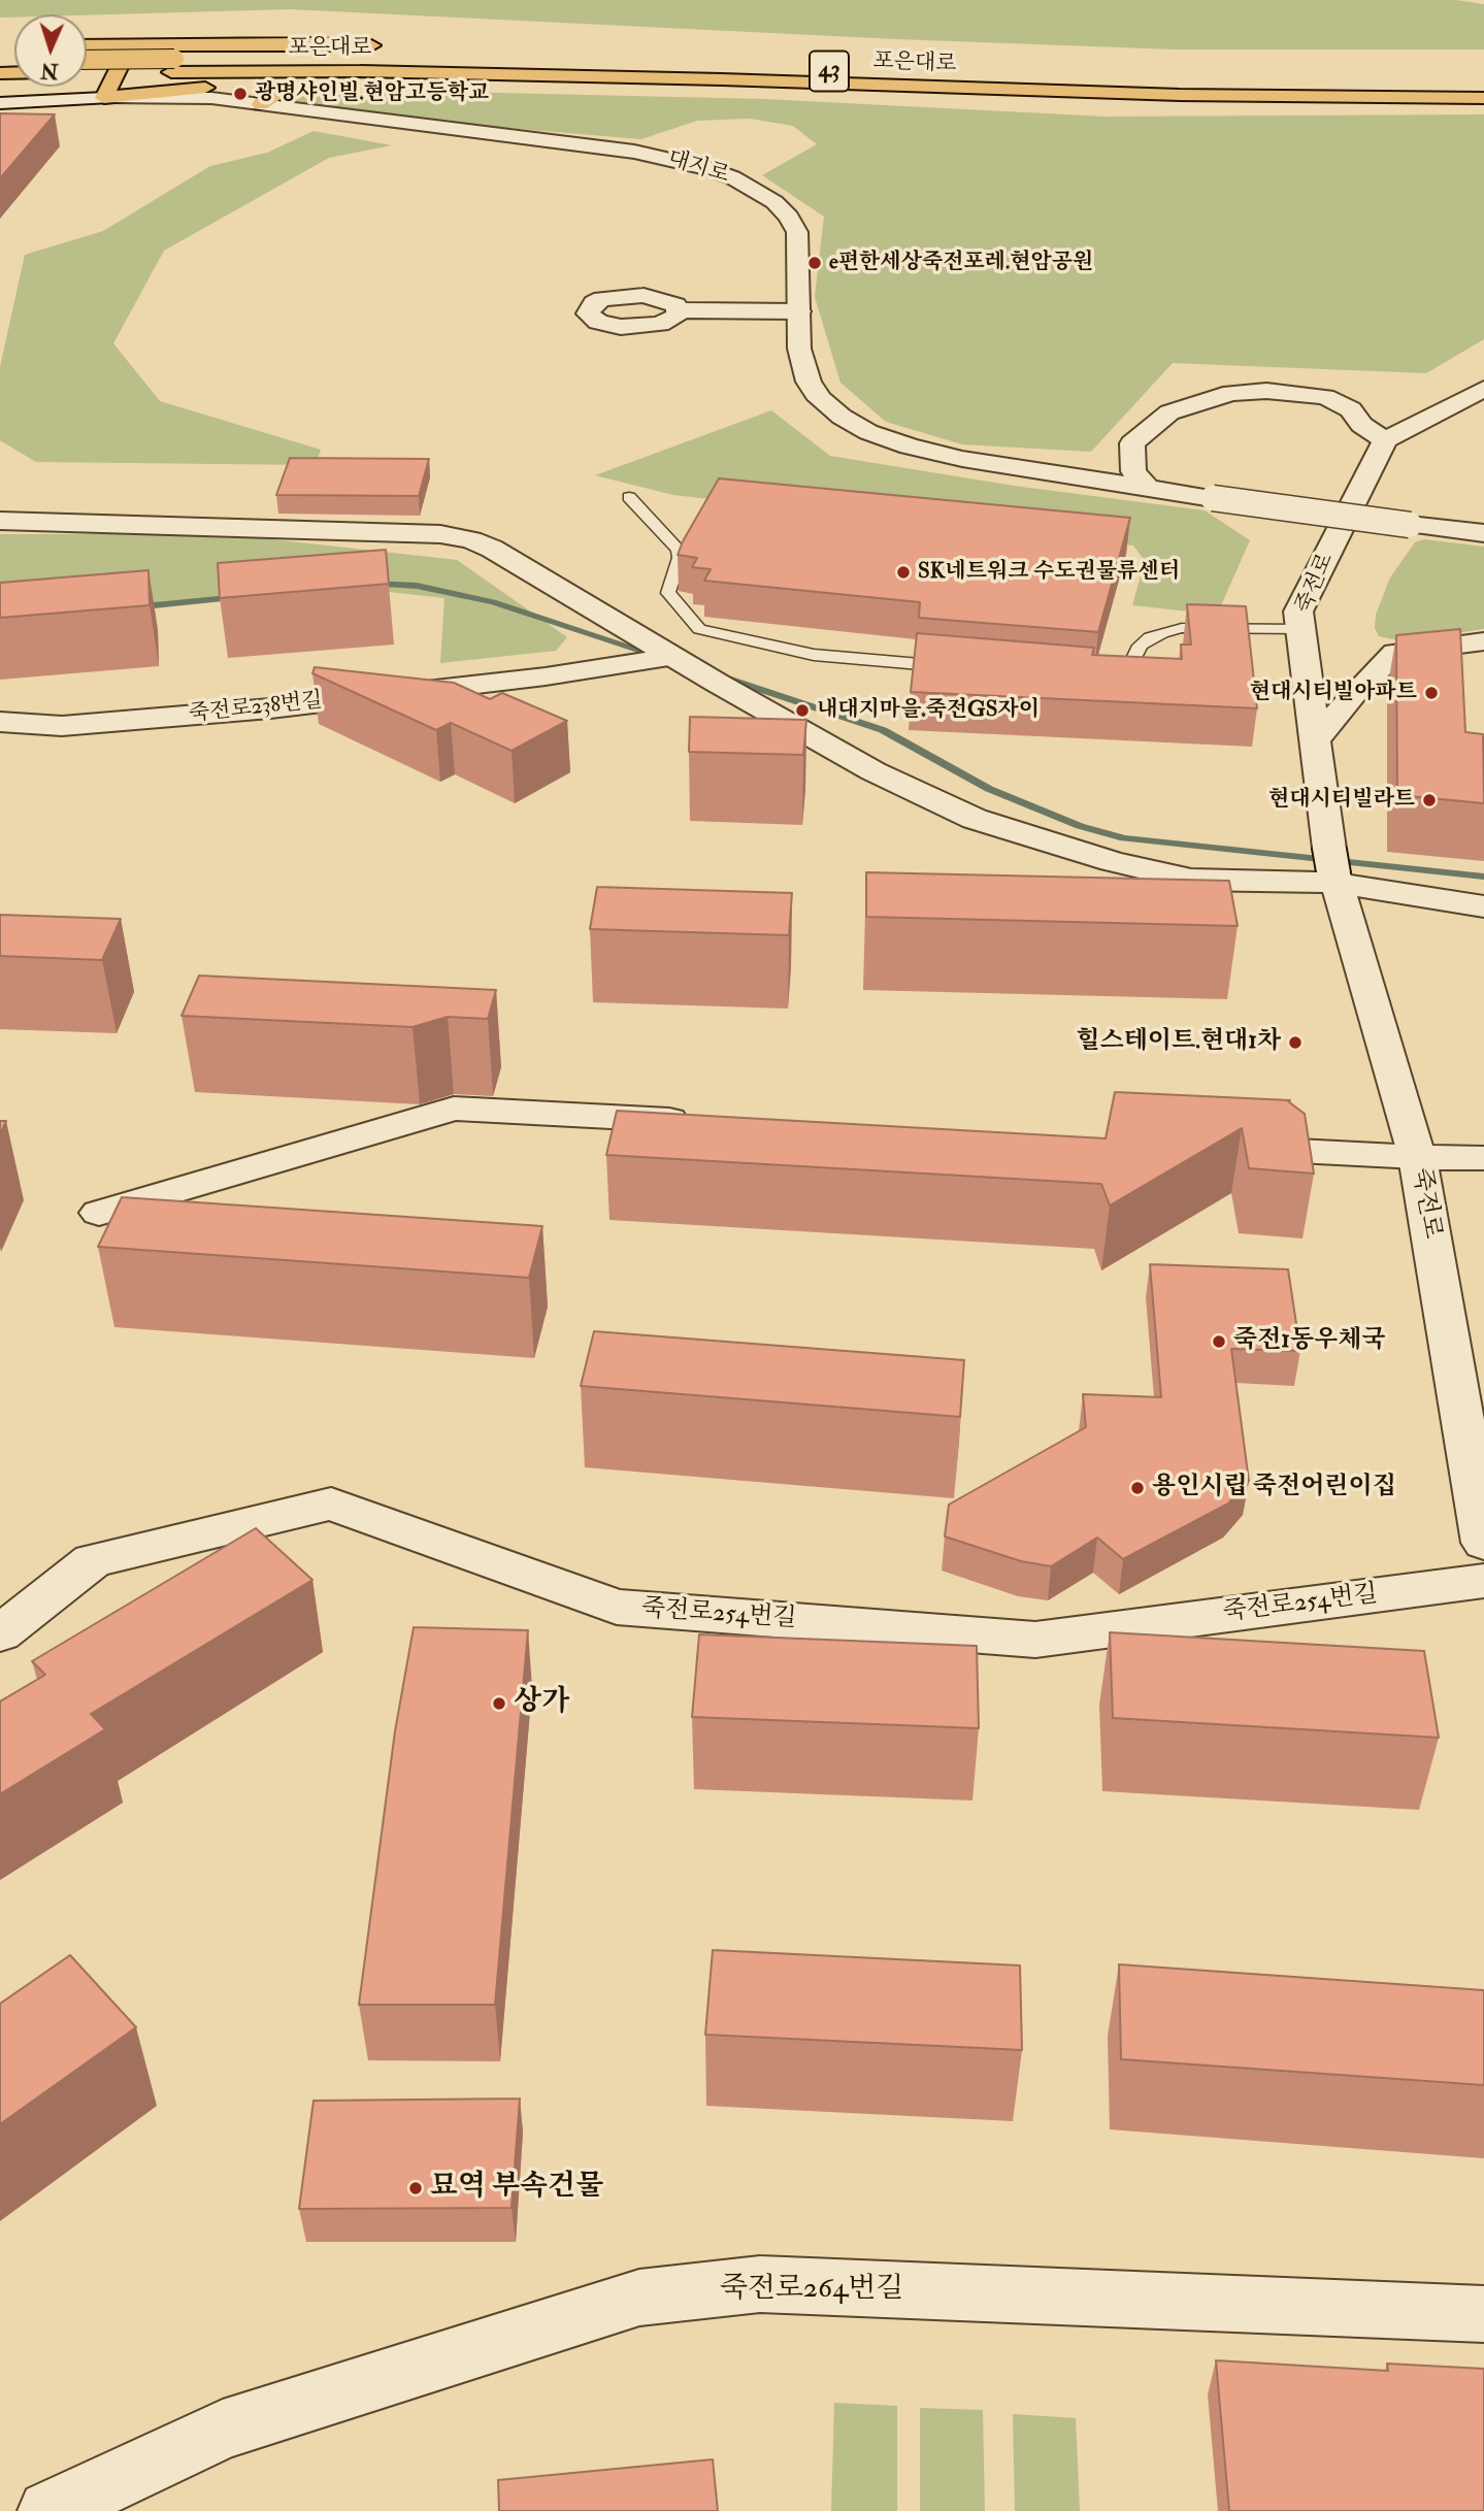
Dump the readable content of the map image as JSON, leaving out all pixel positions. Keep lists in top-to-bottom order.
{
  "streets": {
    "highway": ["포은대로", "43"],
    "street": [
      "대지로",
      "죽전로",
      "죽전로238번길",
      "죽전로254번길",
      "죽전로264번길"
    ]
  },
  "crossings": [
    ["포은대로", "43"]
  ],
  "places": [
    "광명샤인빌.현암고등학교",
    "e편한세상죽전포레.현암공원",
    "SK네트워크 수도권물류센터",
    "현대시티빌아파트",
    "내대지마을.죽전GS자이",
    "현대시티빌라트",
    "힐스테이트.현대1차",
    "죽전1동우체국",
    "용인시립 죽전어린이집",
    "상가",
    "묘역 부속건물"
  ],
  "north": "bottom"
}
